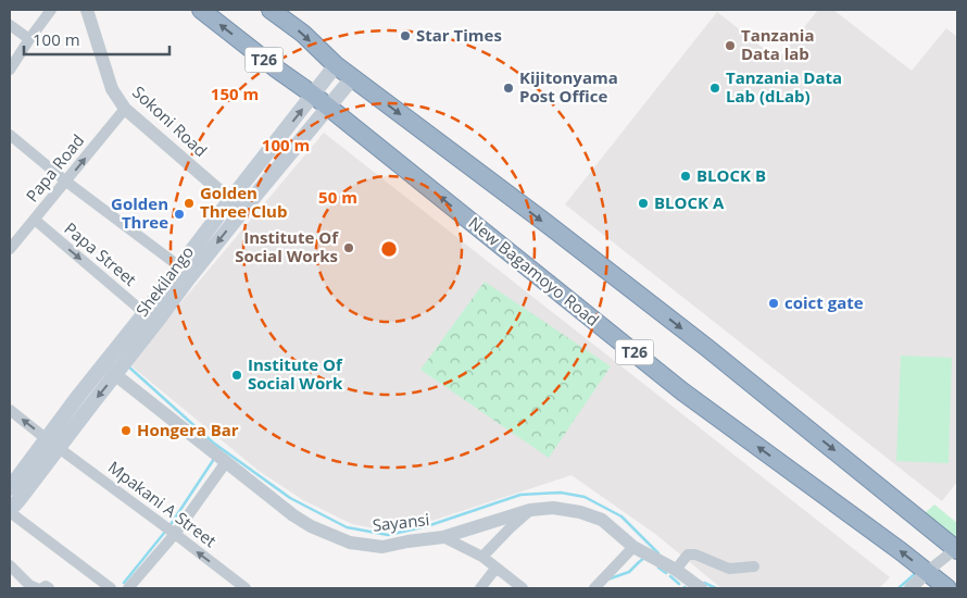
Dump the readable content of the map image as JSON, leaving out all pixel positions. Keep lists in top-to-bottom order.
{
  "streets": {
    "highway": ["T26", "New Bagamoyo Road"],
    "main road": ["Shekilango"],
    "street": [
      "Sokoni Road",
      "Papa Road",
      "Papa Street",
      "Mpakani A Street",
      "Sayansi"
    ]
  },
  "crossings": [
    ["T26", "Shekilango"],
    ["Sokoni Road", "Papa Road"],
    ["Sokoni Road", "Shekilango"],
    ["Papa Road", "Papa Street"],
    ["Papa Street", "Shekilango"],
    ["New Bagamoyo Road", "Shekilango"],
    ["Shekilango", "Mpakani A Street"],
    ["Shekilango", "Sayansi"]
  ],
  "one_way": ["Papa Road", "Mpakani A Street"],
  "places": [
    "Star Times",
    "Tanzania Data lab",
    "Kijitonyama Post Office",
    "Tanzania Data Lab (dLab)",
    "BLOCK B",
    "Golden Three Club",
    "BLOCK A",
    "Golden Three",
    "Institute Of Social Works",
    "coict gate",
    "Institute Of Social Work",
    "Hongera Bar"
  ],
  "scale_bar": "100 m",
  "rings": ["150 m", "100 m", "50 m"]
}
